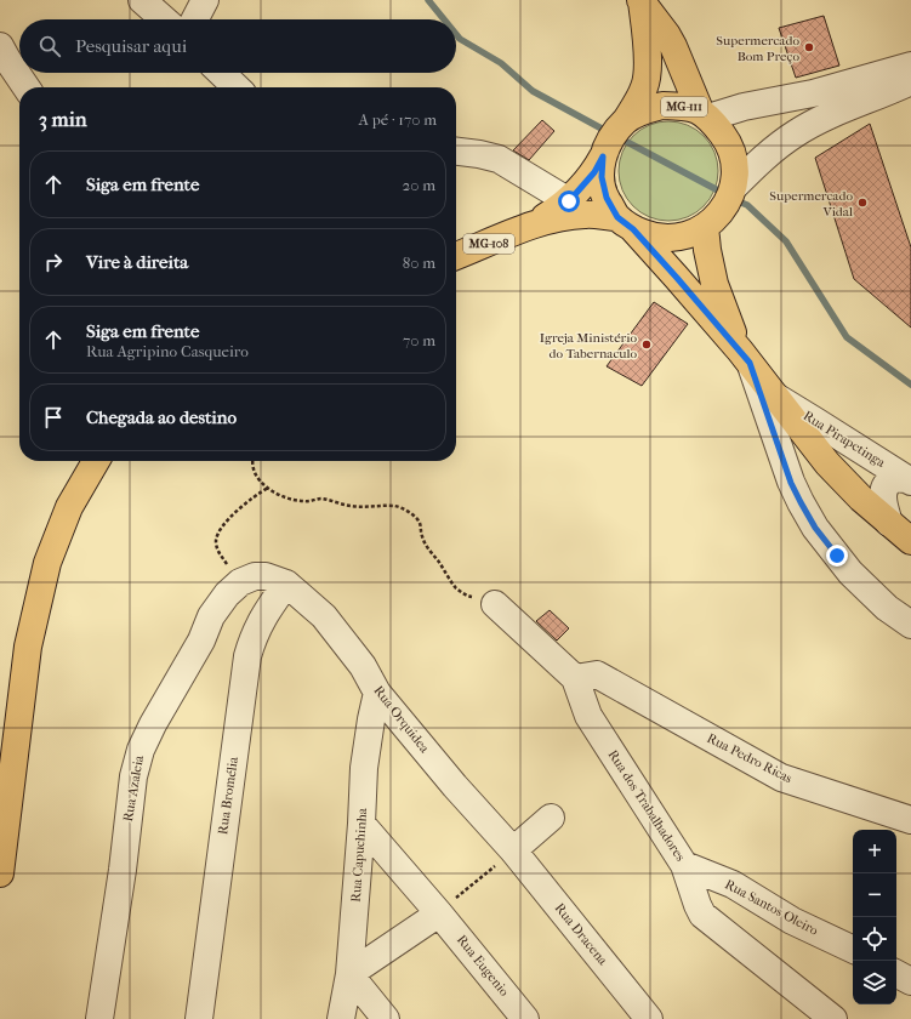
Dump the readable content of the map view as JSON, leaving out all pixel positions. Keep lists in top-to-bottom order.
{
  "streets": {
    "main road": ["MG-111", "MG-108"],
    "street": [
      "Rua Pirapetinga",
      "Rua Orquidea",
      "Rua Pedro Ricas",
      "Rua Azaleia",
      "Rua Bromélia",
      "Rua dos Trabalhadores",
      "Rua Capuchinha",
      "Rua Santos Oleiro",
      "Rua Dracena",
      "Rua Eugenio"
    ]
  },
  "crossings": [
    ["MG-111", "MG-108"],
    ["MG-111", "Rua Pirapetinga"],
    ["Rua Orquidea", "Rua Bromélia"],
    ["Rua Orquidea", "Rua Capuchinha"],
    ["Rua Orquidea", "Rua Dracena"],
    ["Rua Pedro Ricas", "Rua dos Trabalhadores"],
    ["Rua dos Trabalhadores", "Rua Santos Oleiro"],
    ["Rua Capuchinha", "Rua Eugenio"]
  ],
  "places": ["Supermercado Bom Preço", "Supermercado Vidal", "Igreja Ministério do Tabernaculo"],
  "page": {
    "search": "Pesquisar aqui",
    "heading": ["3 min", "A pé · 170 m"],
    "list": [
      ["Siga em frente", "20 m"],
      ["Vire à direita", "80 m"],
      ["Siga em frente", "Rua Agripino Casqueiro", "70 m"],
      "Chegada ao destino"
    ],
    "map_buttons": ["+", "−"]
  }
}
